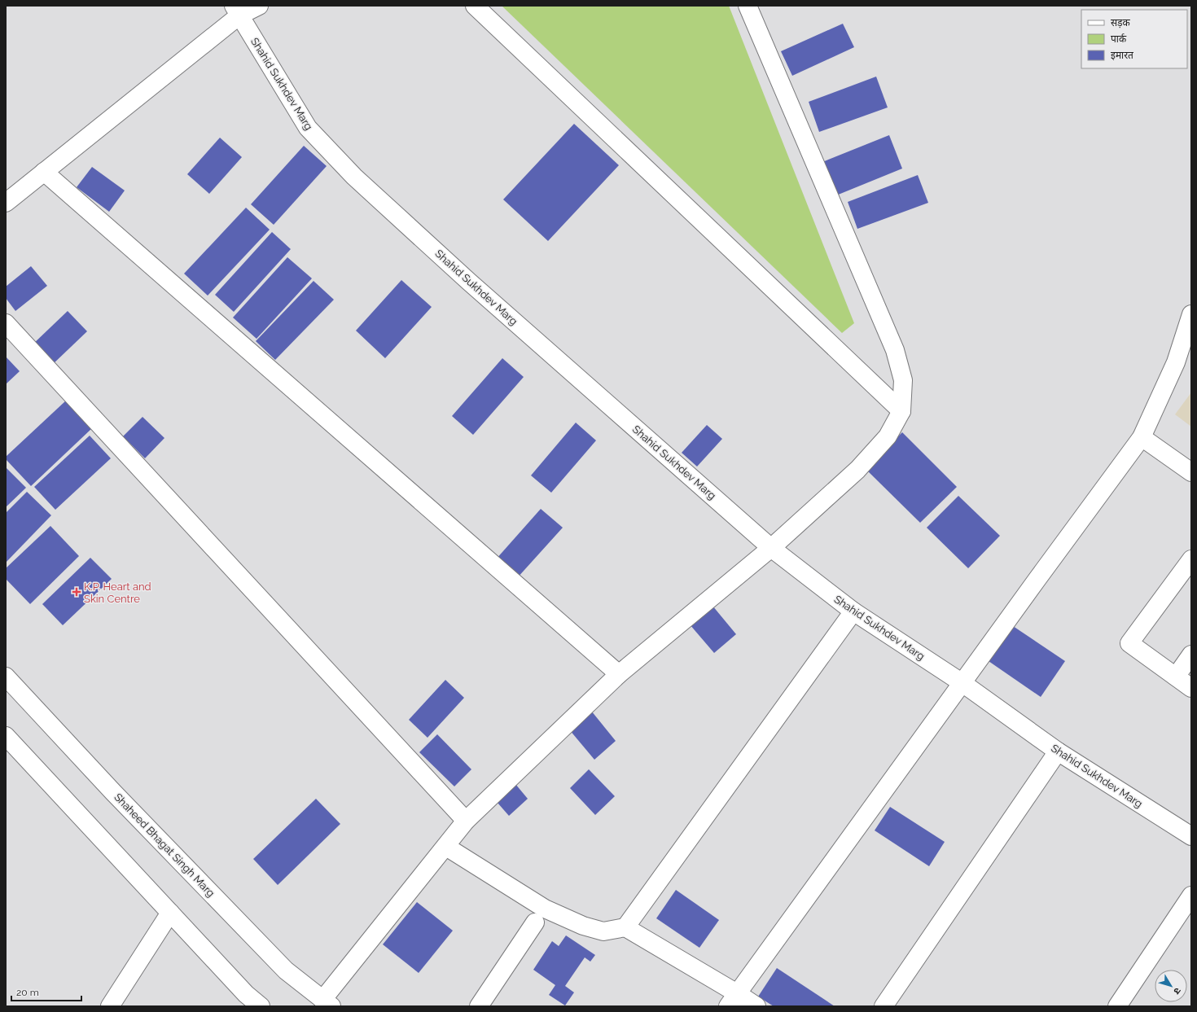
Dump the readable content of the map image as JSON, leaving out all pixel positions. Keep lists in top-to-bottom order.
{
  "streets": {
    "street": ["Shahid Sukhdev Marg", "Shaheed Bhagat Singh Marg"]
  },
  "places": {
    "health": ["K.P. Heart and Skin Centre"]
  },
  "legend": ["सड़क", "पार्क", "इमारत"],
  "scale_bar": "20 m",
  "north": "bottom right"
}
